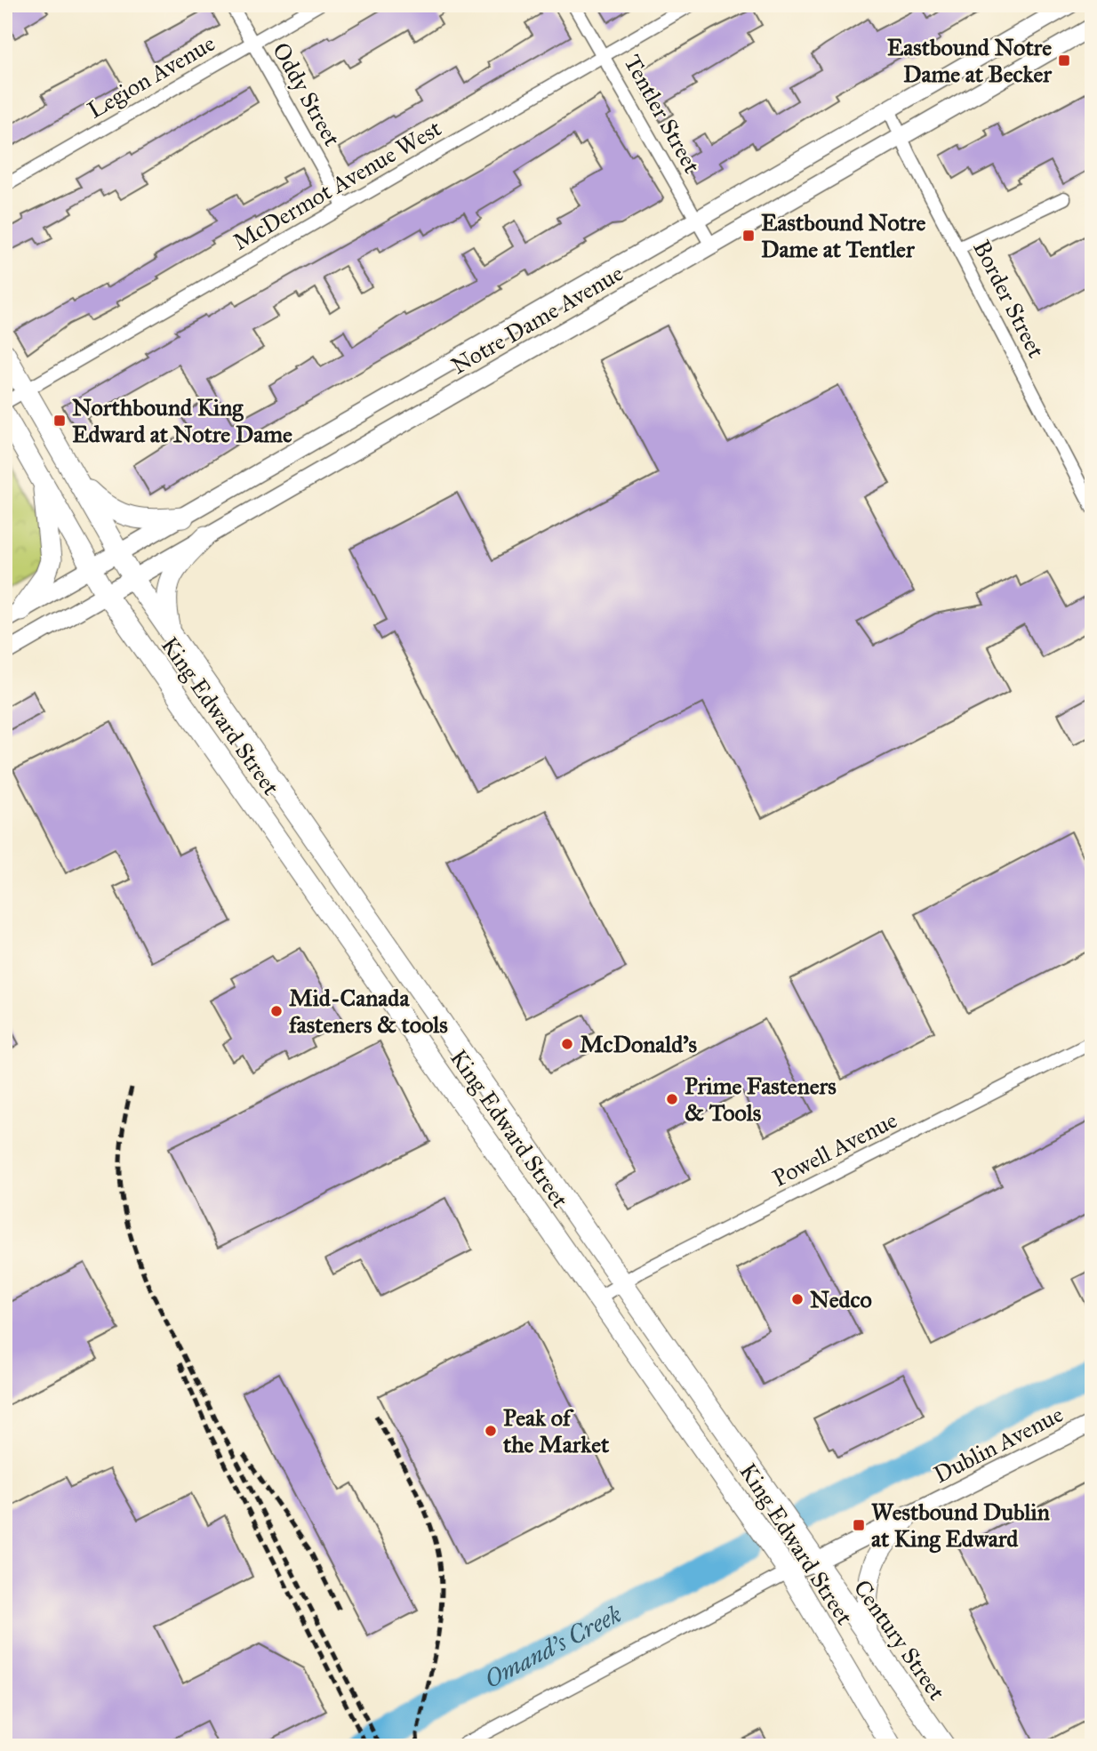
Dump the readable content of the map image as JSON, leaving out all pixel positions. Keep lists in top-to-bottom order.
{
  "streets": {
    "main road": [
      "Notre Dame Avenue",
      "King Edward Street",
      "Dublin Avenue",
      "Century Street"
    ],
    "street": [
      "Legion Avenue",
      "Oddy Street",
      "Tentler Street",
      "McDermot Avenue West",
      "Border Street",
      "Powell Avenue"
    ]
  },
  "crossings": [
    ["Legion Avenue", "Oddy Street"],
    ["Oddy Street", "McDermot Avenue West"],
    ["Tentler Street", "McDermot Avenue West"],
    ["Tentler Street", "Notre Dame Avenue"],
    ["McDermot Avenue West", "King Edward Street"],
    ["Border Street", "Notre Dame Avenue"],
    ["Notre Dame Avenue", "King Edward Street"],
    ["King Edward Street", "Powell Avenue"],
    ["King Edward Street", "Dublin Avenue"],
    ["King Edward Street", "Century Street"],
    ["Dublin Avenue", "Century Street"]
  ],
  "water": ["Omand's Creek"],
  "places": {
    "transit": [
      "Eastbound Notre Dame at Becker",
      "Eastbound Notre Dame at Tentler",
      "Northbound King Edward at Notre Dame",
      "Westbound Dublin at King Edward"
    ],
    "other": [
      "Mid-Canada fasteners & tools",
      "McDonald's",
      "Prime Fasteners & Tools",
      "Nedco",
      "Peak of the Market"
    ]
  }
}
